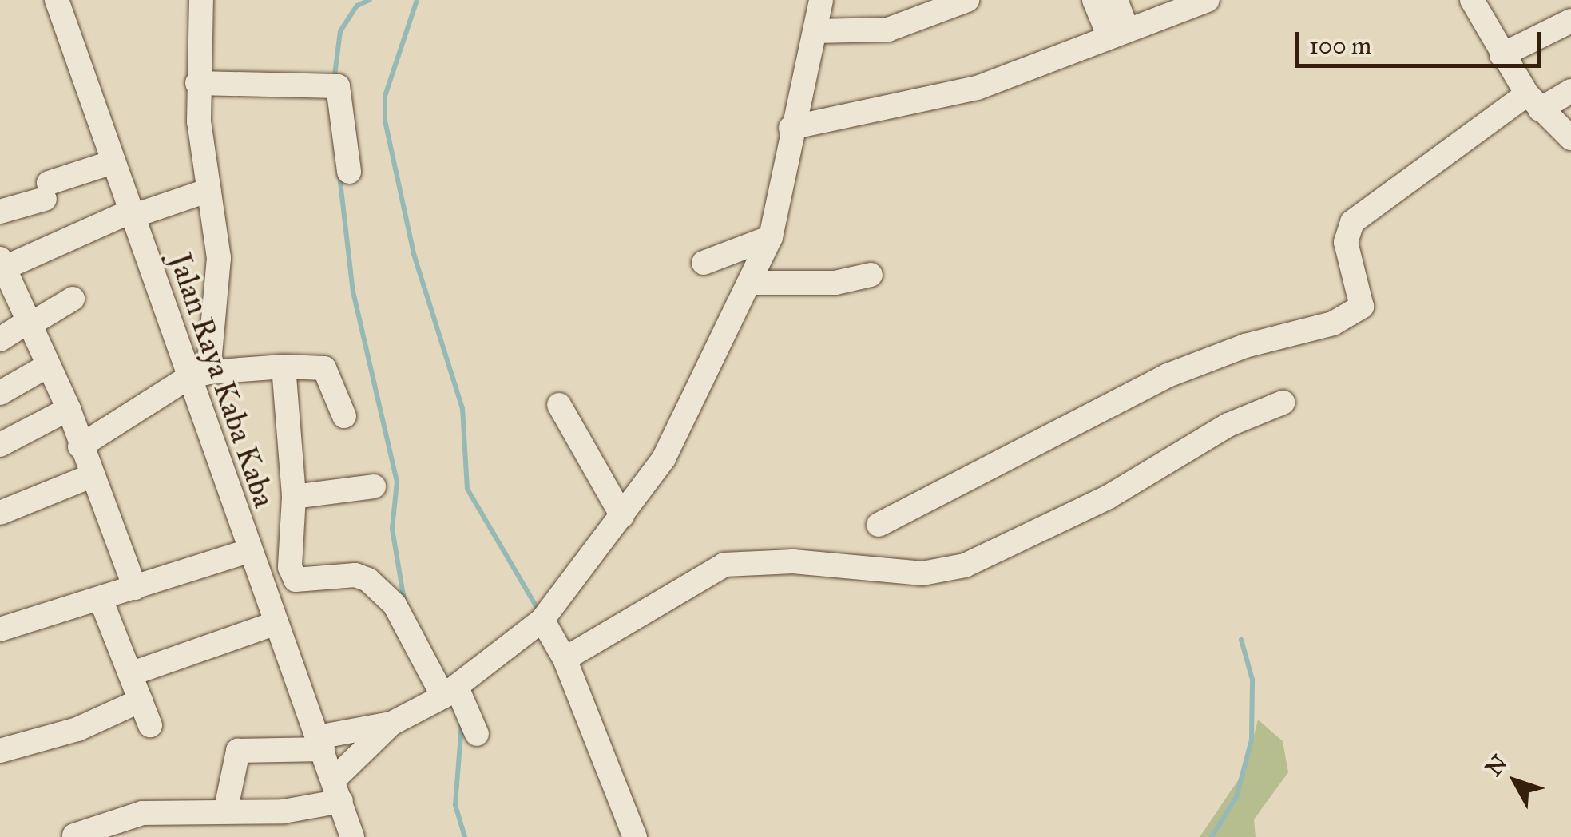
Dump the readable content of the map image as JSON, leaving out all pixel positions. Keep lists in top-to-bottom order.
{
  "streets": {
    "street": ["Jalan Raya Kaba Kaba"]
  },
  "scale_bar": "100 m",
  "north": "top left"
}
